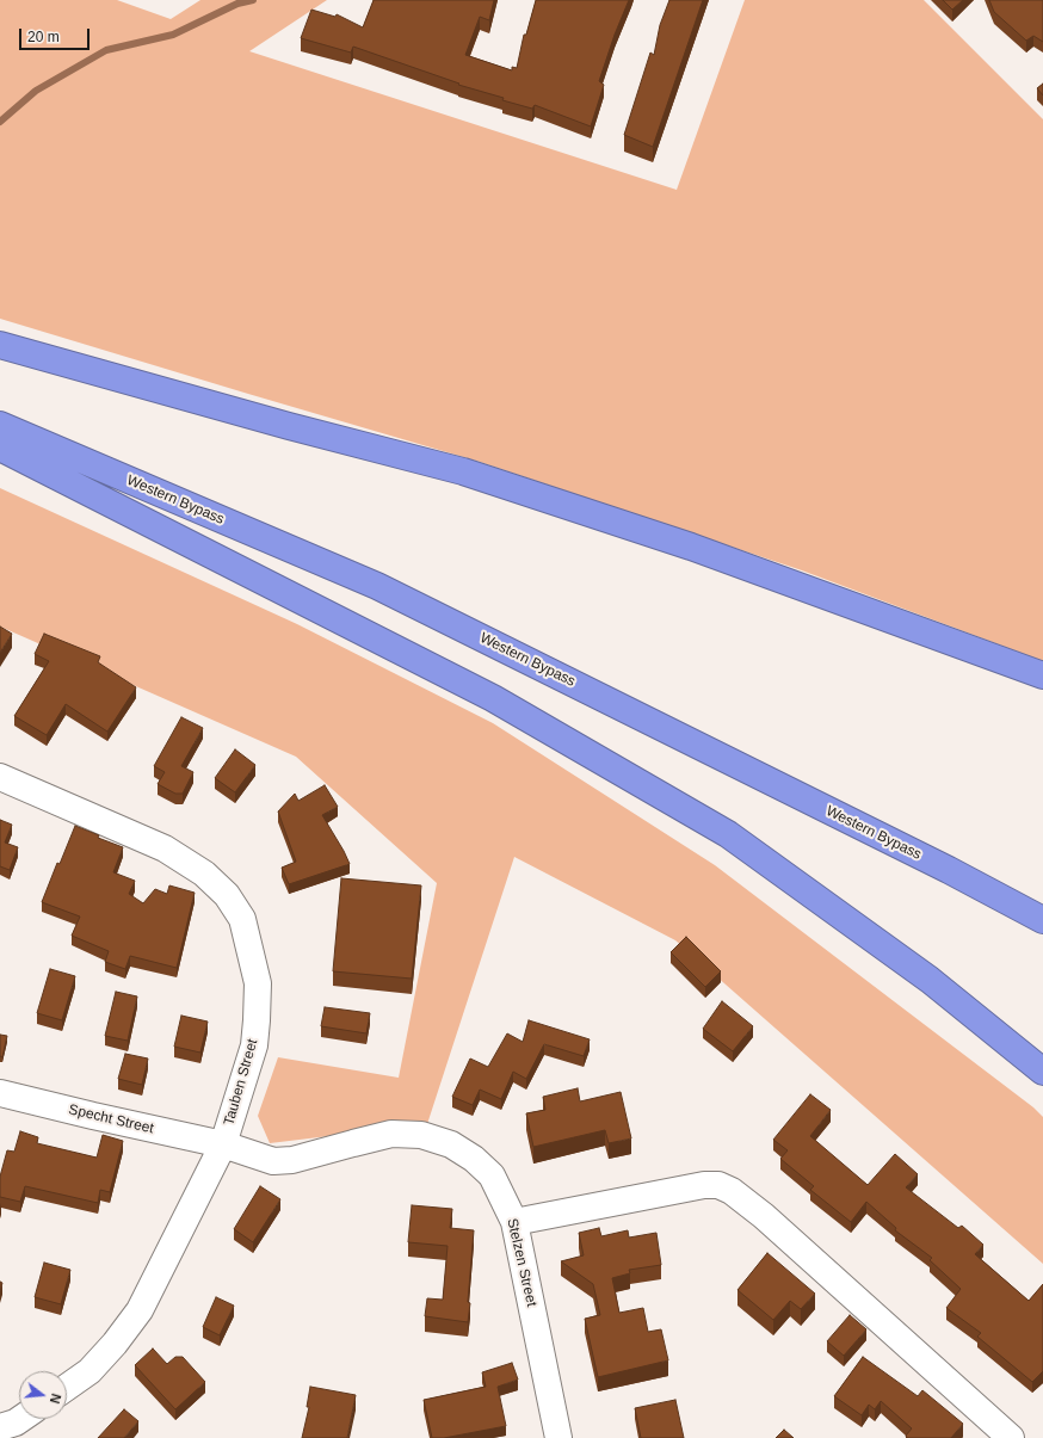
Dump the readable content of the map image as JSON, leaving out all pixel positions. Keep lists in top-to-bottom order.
{
  "streets": {
    "highway": ["Western Bypass"],
    "street": ["Tauben Street", "Specht Street", "Stelzen Street"]
  },
  "crossings": [
    ["Tauben Street", "Specht Street"],
    ["Tauben Street", "Stelzen Street"],
    ["Specht Street", "Stelzen Street"]
  ],
  "scale_bar": "20 m",
  "north": "right"
}
